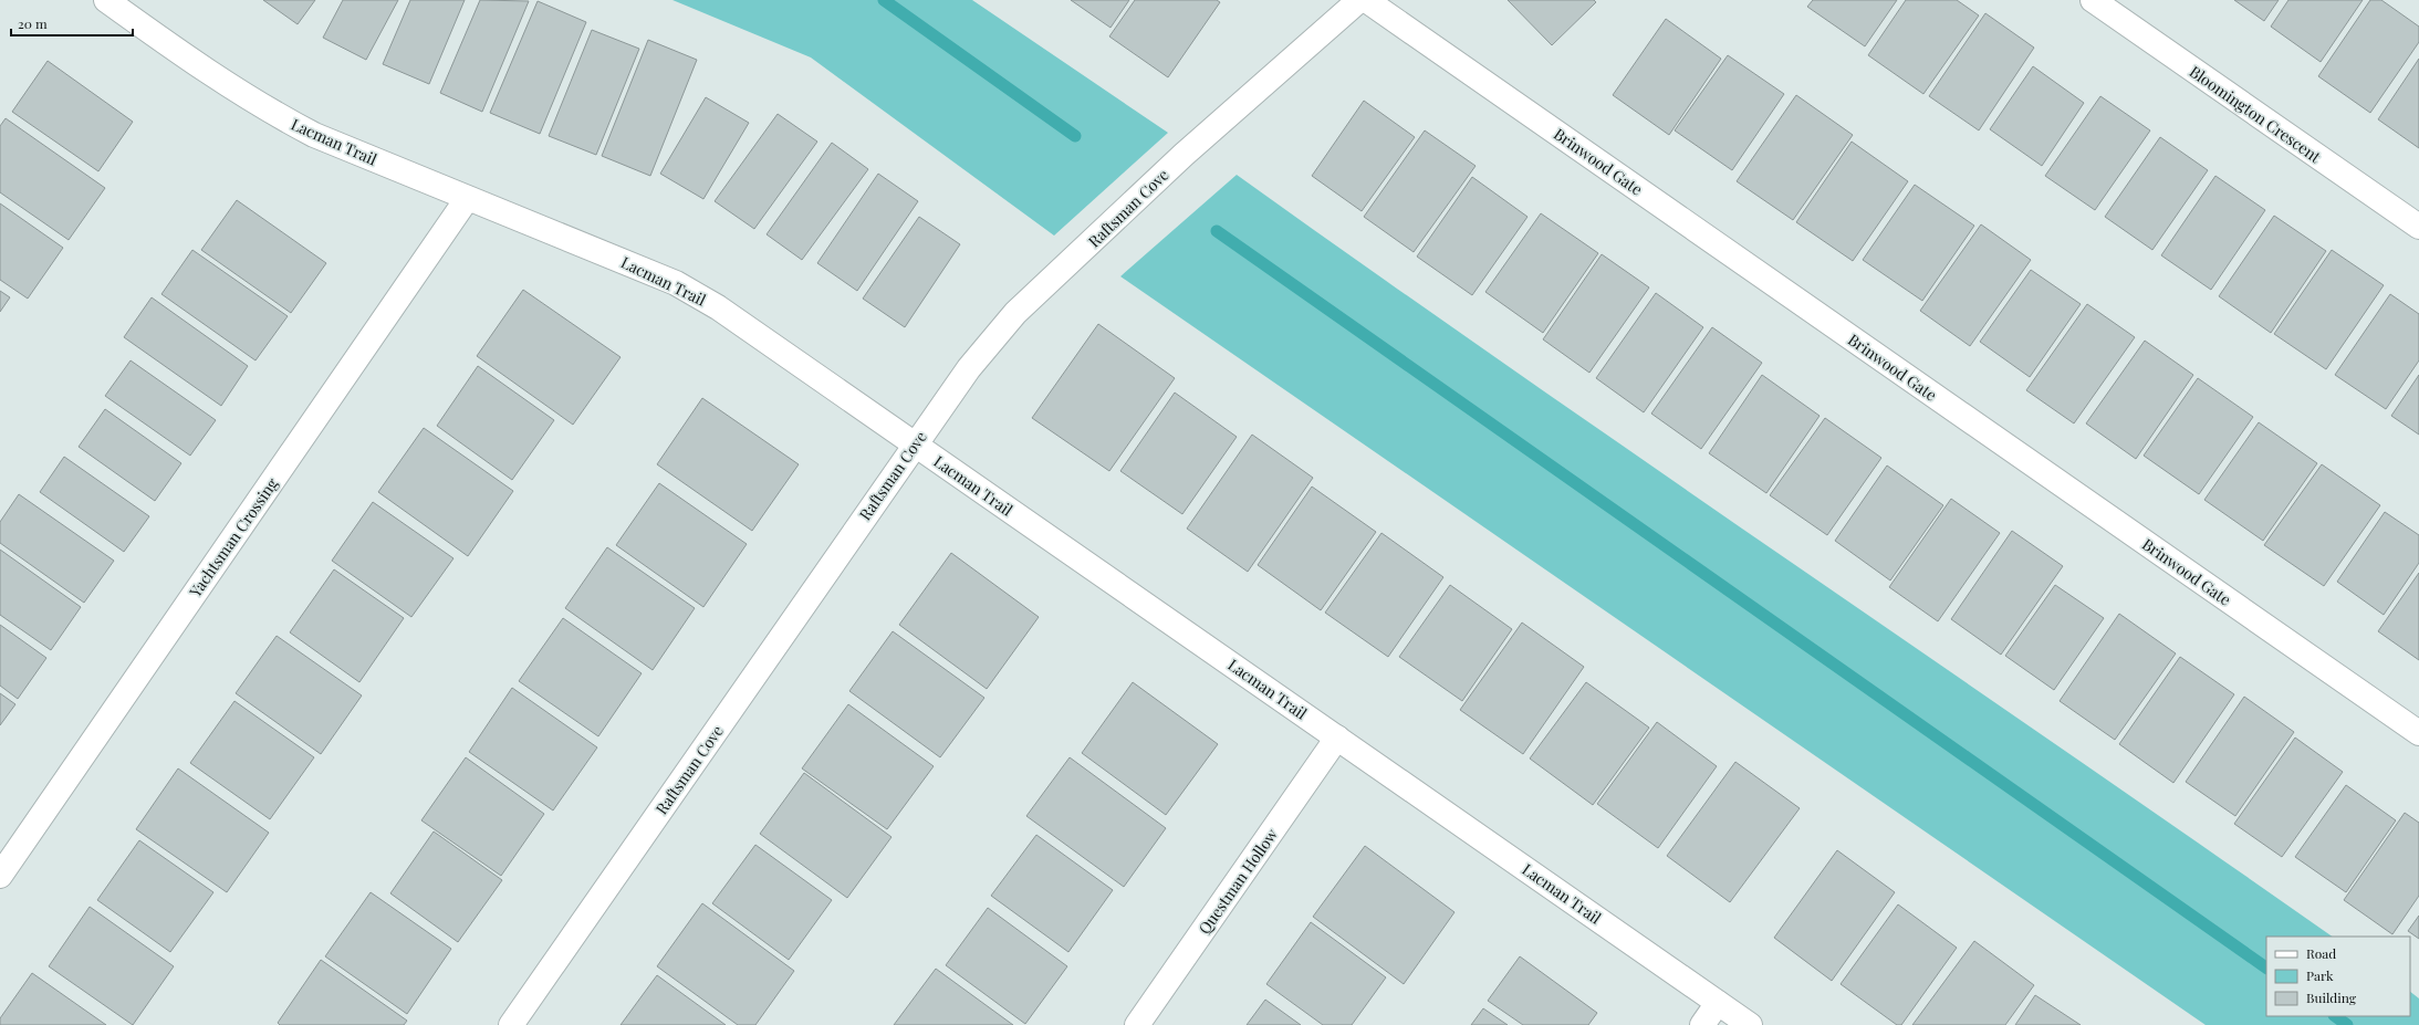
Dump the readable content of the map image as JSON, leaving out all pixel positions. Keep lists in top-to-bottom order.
{
  "streets": {
    "street": [
      "Bloomington Crescent",
      "Lacman Trail",
      "Brinwood Gate",
      "Raftsman Cove",
      "Yachtsman Crossing",
      "Questman Hollow"
    ]
  },
  "crossings": [
    ["Lacman Trail", "Raftsman Cove"],
    ["Lacman Trail", "Yachtsman Crossing"],
    ["Lacman Trail", "Questman Hollow"]
  ],
  "legend": ["Road", "Park", "Building"],
  "scale_bar": "20 m"
}
